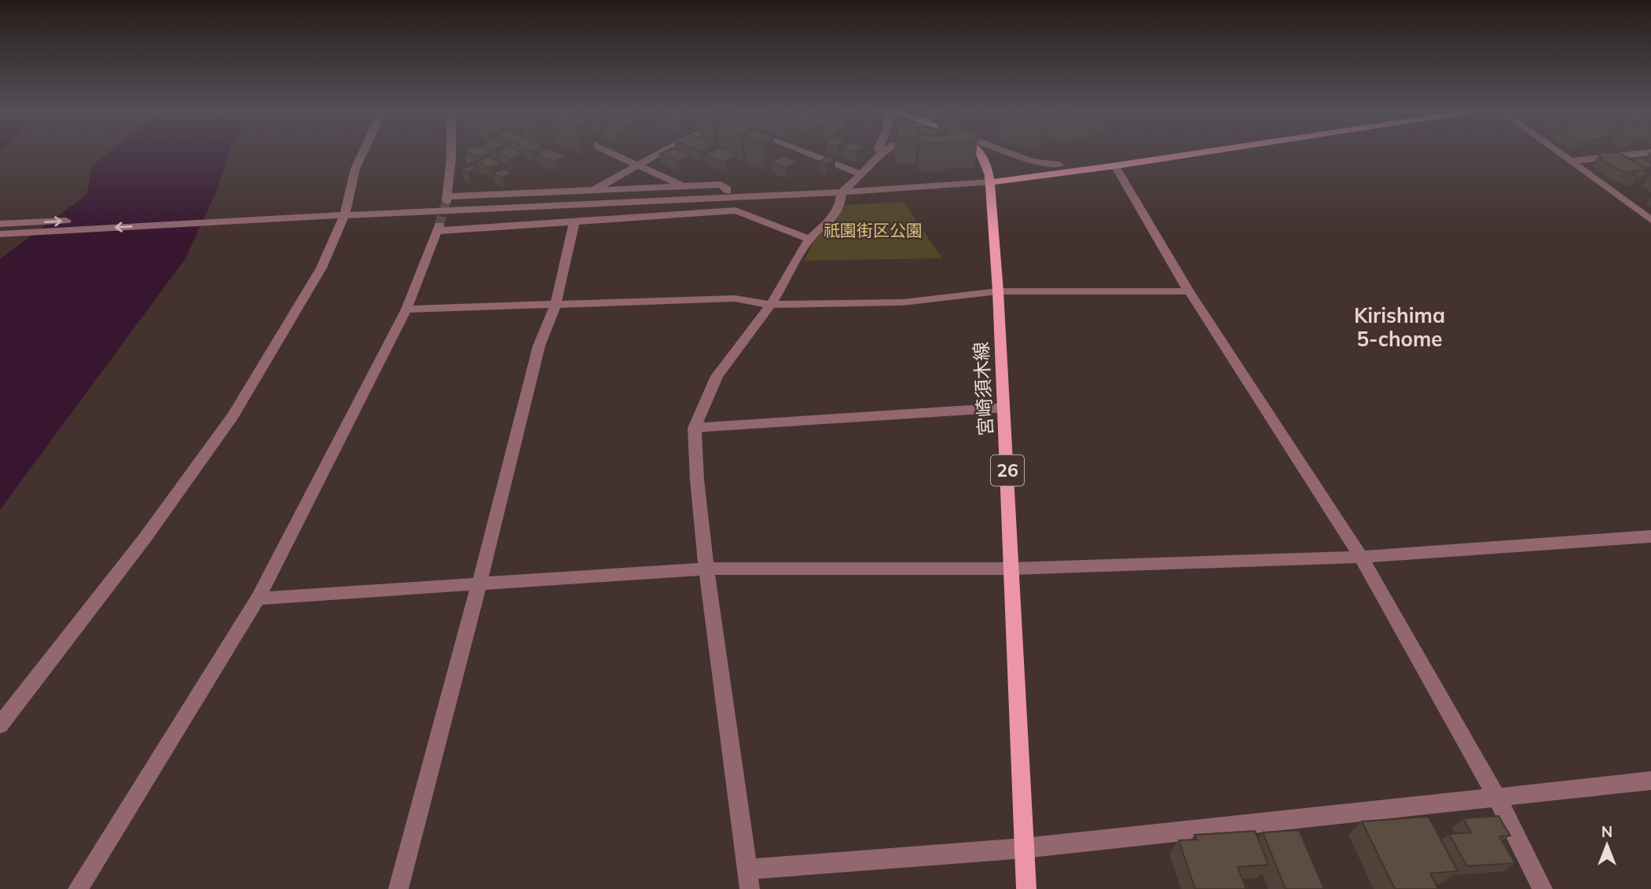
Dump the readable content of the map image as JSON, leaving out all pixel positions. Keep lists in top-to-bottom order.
{
  "streets": {
    "main road": ["宮崎須木線", "26"]
  },
  "districts": ["Kirishima 5-chome"],
  "parks": ["祇園街区公園"],
  "north": "top"
}
